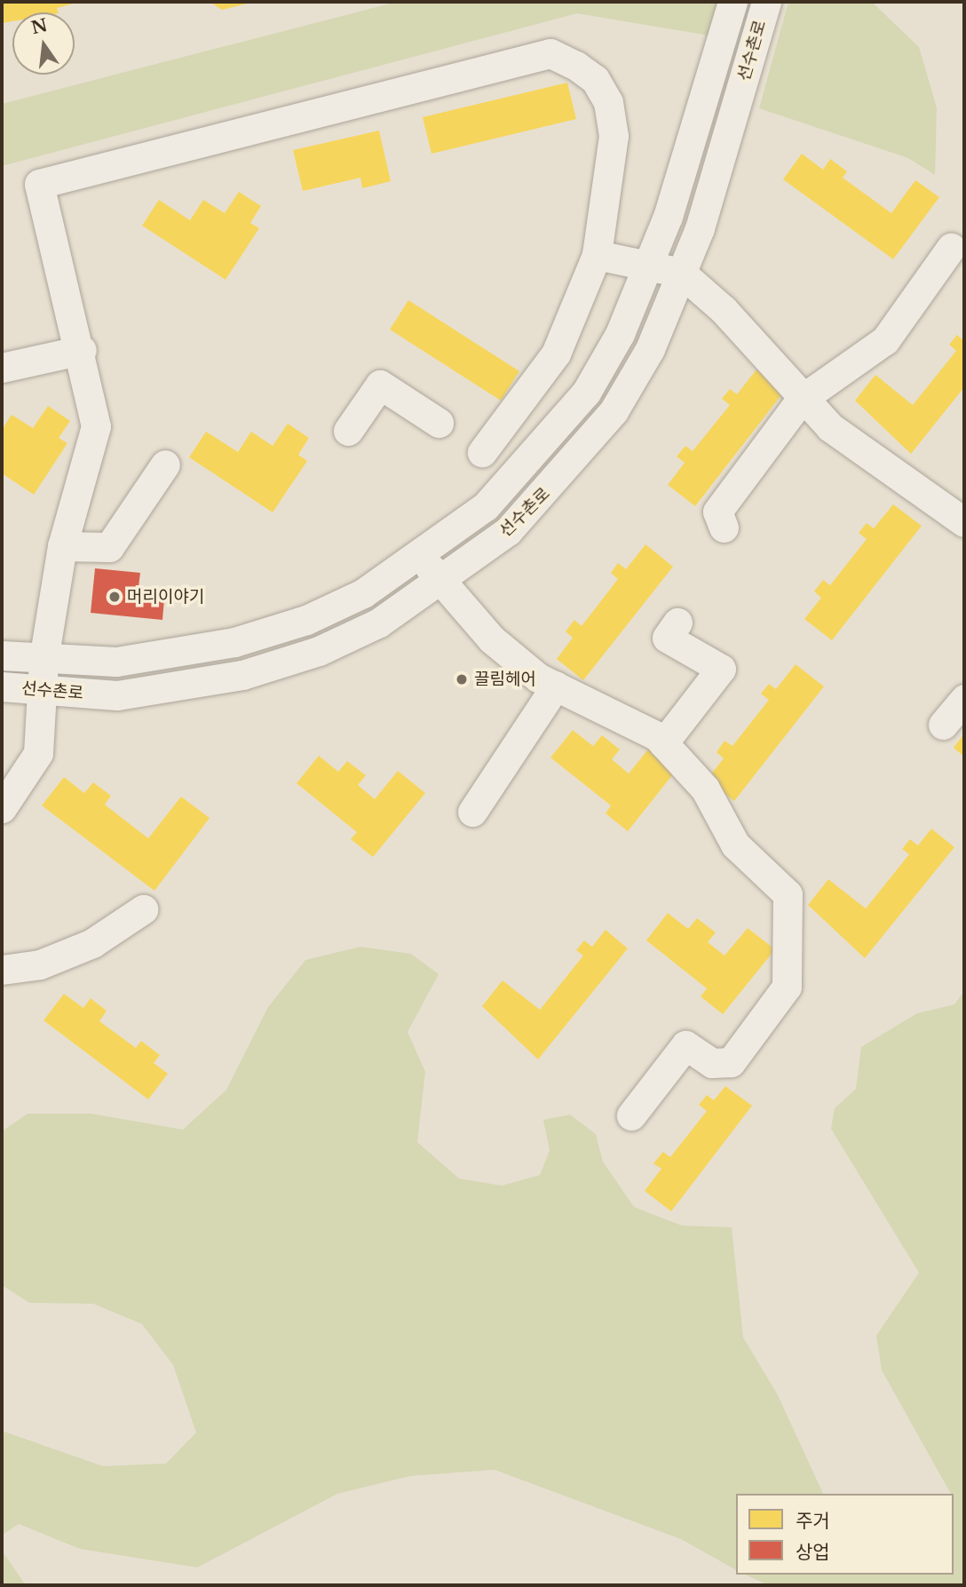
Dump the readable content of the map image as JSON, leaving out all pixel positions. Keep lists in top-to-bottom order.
{
  "streets": {
    "street": ["선수촌로"]
  },
  "places": ["머리이야기", "끌림헤어"],
  "legend": ["주거", "상업"],
  "north": "top"
}
